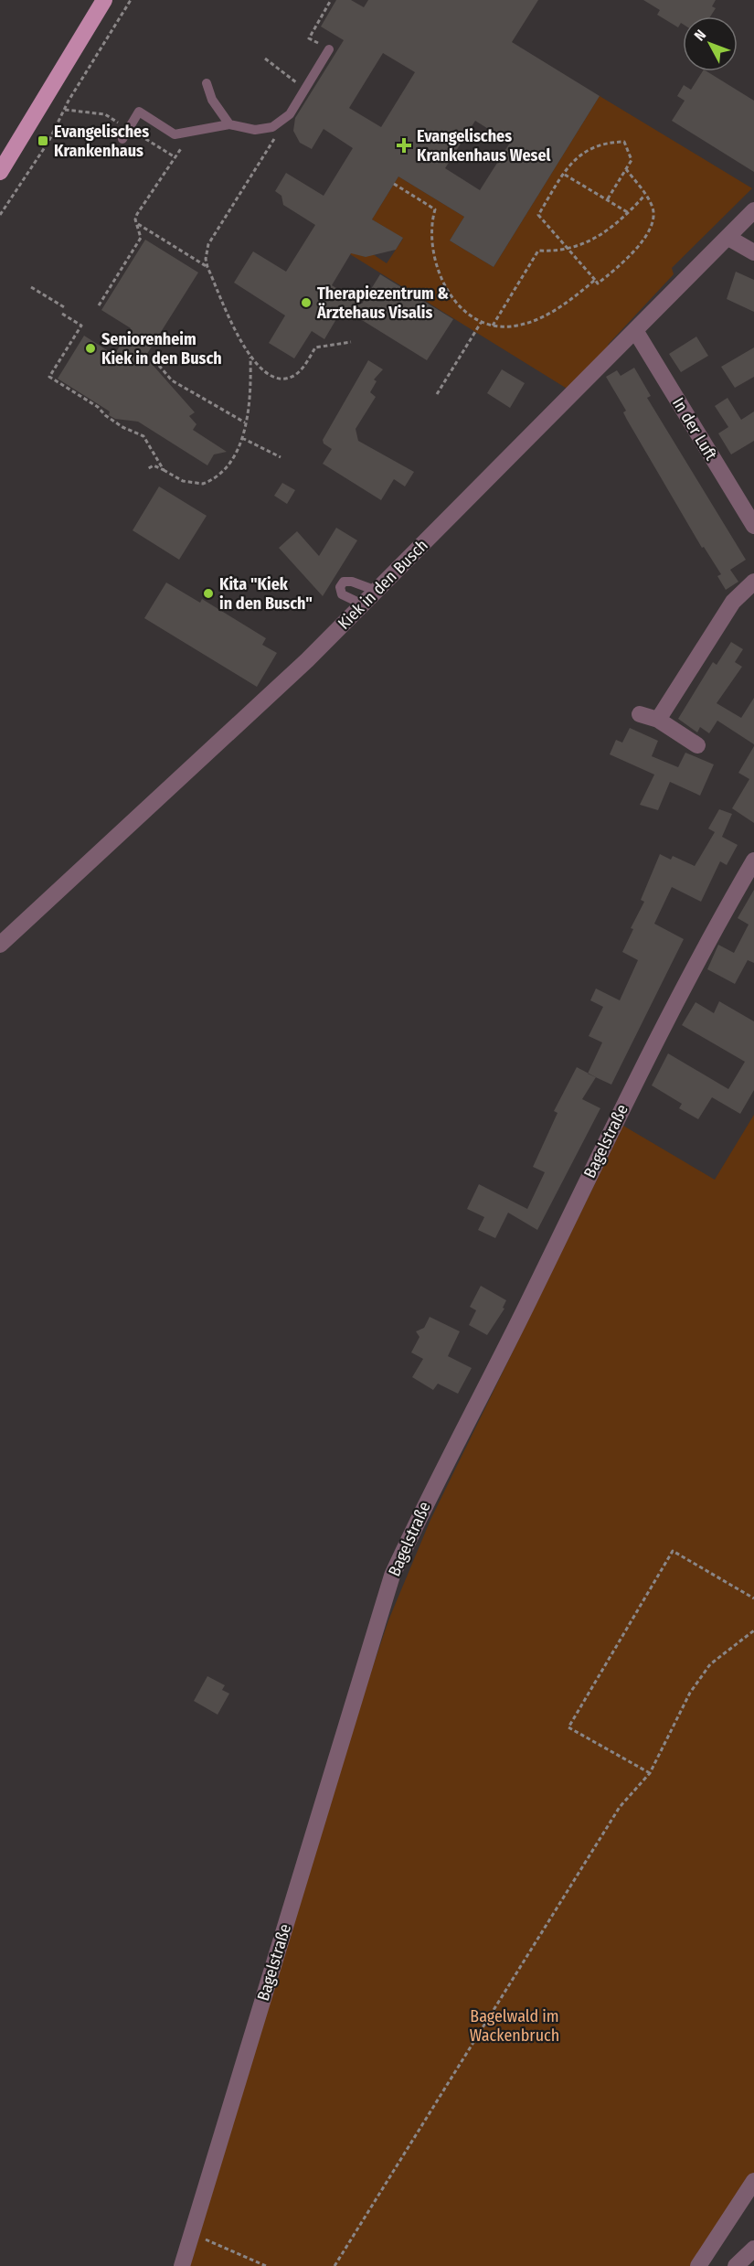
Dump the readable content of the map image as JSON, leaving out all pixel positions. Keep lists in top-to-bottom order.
{
  "streets": {
    "street": ["In der Luft", "Kiek in den Busch", "Bagelstraße"]
  },
  "crossings": [
    ["In der Luft", "Kiek in den Busch"]
  ],
  "parks": ["Bagelwald im Wackenbruch"],
  "places": {
    "transit": ["Evangelisches Krankenhaus"],
    "health": ["Evangelisches Krankenhaus Wesel"],
    "other": ["Therapiezentrum & Ärztehaus Visalis", "Seniorenheim Kiek in den Busch", "Kita \"Kiek in den Busch\""]
  },
  "north": "top left"
}
